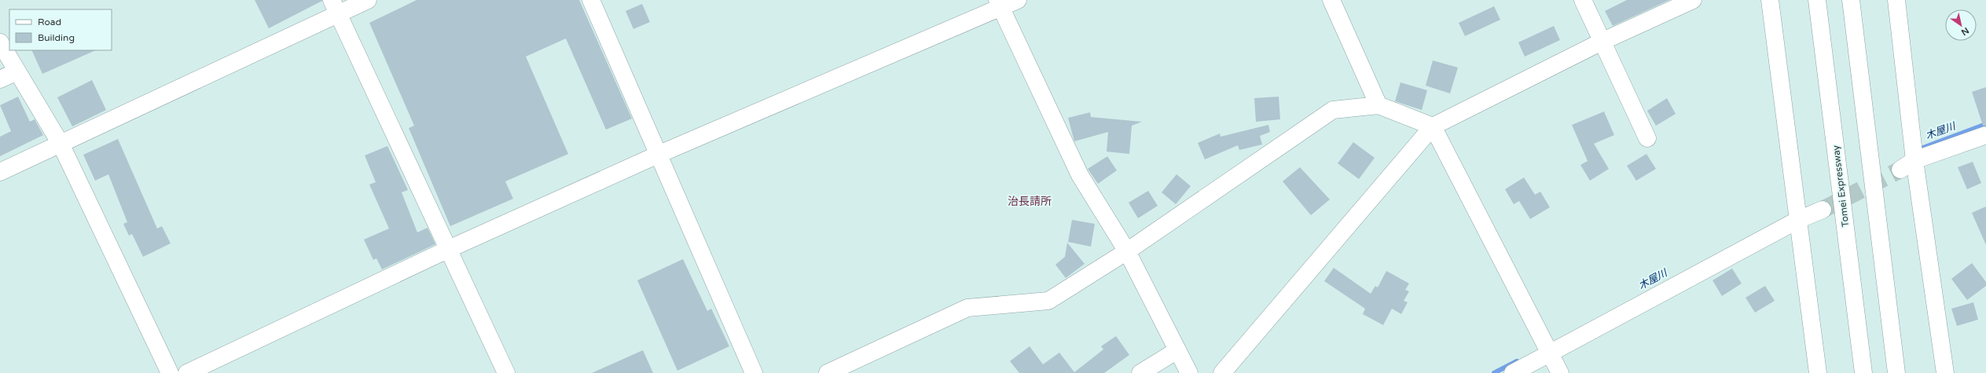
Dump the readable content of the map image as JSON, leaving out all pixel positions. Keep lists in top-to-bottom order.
{
  "streets": {
    "main road": ["Tomei Expressway"]
  },
  "districts": ["治長請所"],
  "water": ["木屋川"],
  "legend": ["Road", "Building"],
  "north": "bottom right"
}
